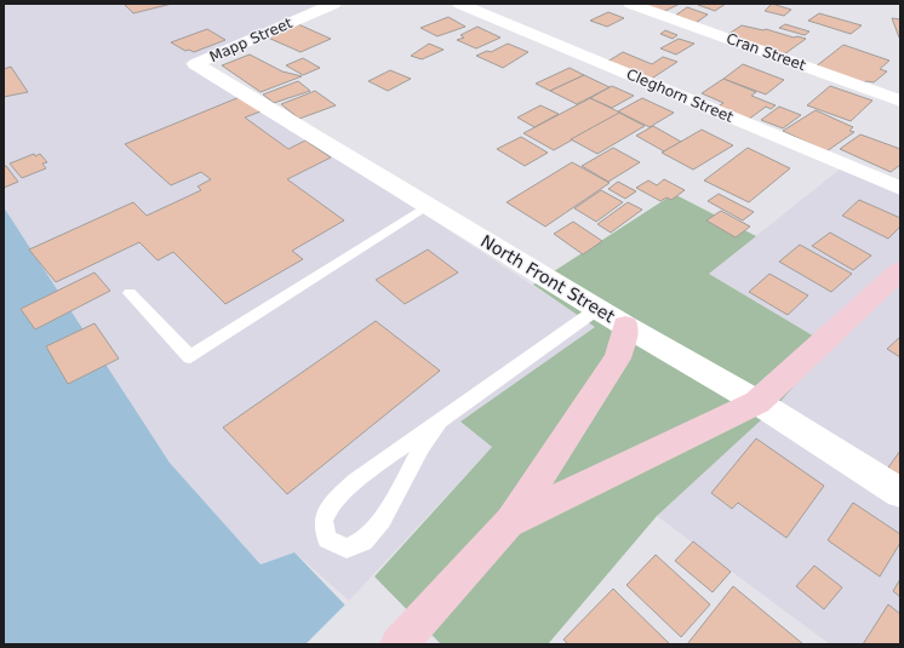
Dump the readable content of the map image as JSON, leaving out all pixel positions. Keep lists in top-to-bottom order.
{
  "streets": {
    "street": [
      "Mapp Street",
      "Cran Street",
      "Cleghorn Street",
      "North Front Street"
    ]
  },
  "crossings": [
    ["Mapp Street", "North Front Street"]
  ]
}
